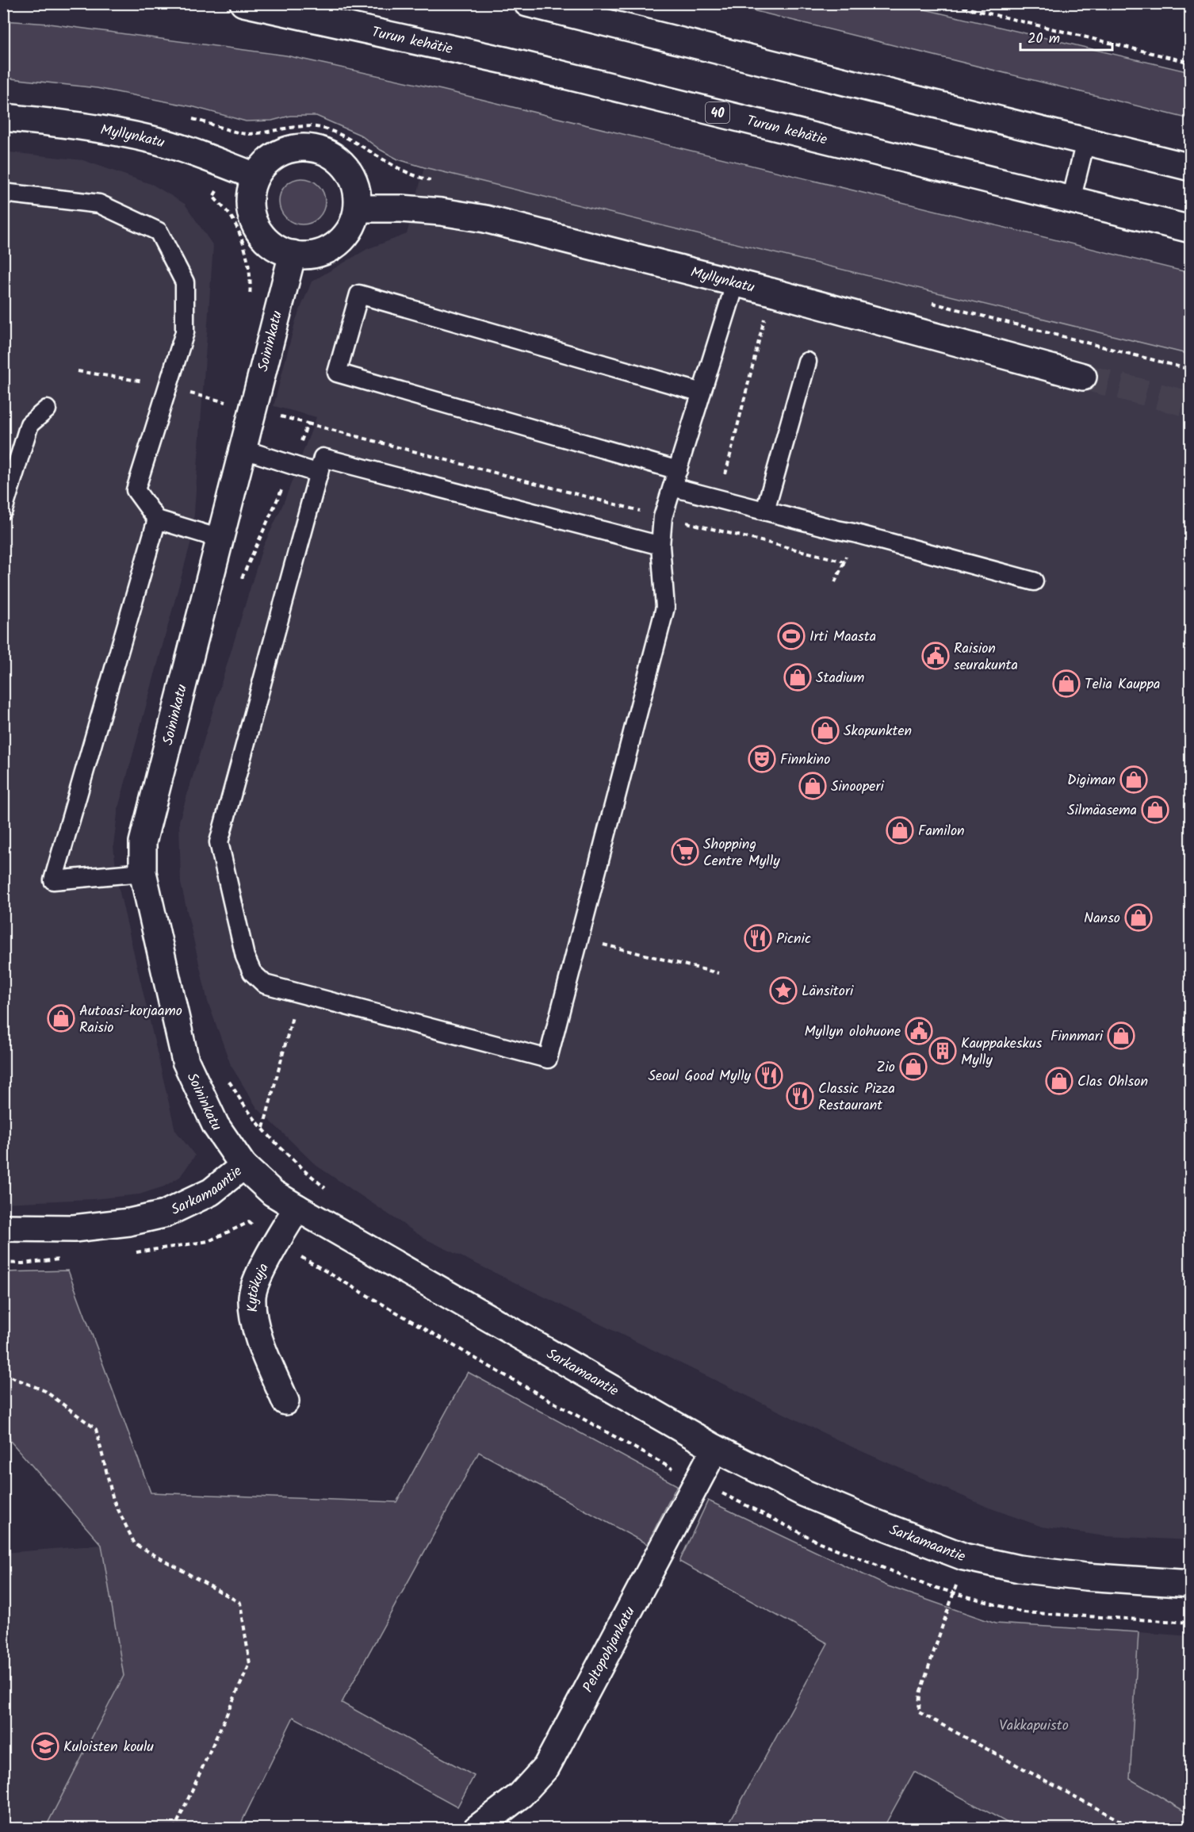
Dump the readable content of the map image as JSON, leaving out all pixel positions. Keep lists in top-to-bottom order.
{
  "streets": {
    "main road": [
      "Turun kehätie",
      "40",
      "Myllynkatu",
      "Soininkatu",
      "Sarkamaantie",
      "Kytökuja",
      "Peltopohjankatu"
    ]
  },
  "crossings": [
    ["Myllynkatu", "Soininkatu"],
    ["Soininkatu", "Sarkamaantie"],
    ["Sarkamaantie", "Kytökuja"],
    ["Sarkamaantie", "Peltopohjankatu"]
  ],
  "parks": ["Vakkapuisto"],
  "places": {
    "sports": ["Irti Maasta"],
    "public building": ["Raision seurakunta", "Myllyn olohuone"],
    "shop": [
      "Stadium",
      "Telia Kauppa",
      "Skopunkten",
      "Digiman",
      "Sinooperi",
      "Silmäasema",
      "Familon",
      "Nanso",
      "Autoasi-korjaamo Raisio",
      "Finnmari",
      "Zio",
      "Clas Ohlson"
    ],
    "theatre": ["Finnkino"],
    "supermarket": ["Shopping Centre Mylly"],
    "restaurant": ["Picnic", "Seoul Good Mylly", "Classic Pizza Restaurant"],
    "place": ["Länsitori"],
    "building": ["Kauppakeskus Mylly"],
    "school or university": ["Kuloisten koulu"]
  },
  "scale_bar": "20 m"
}
